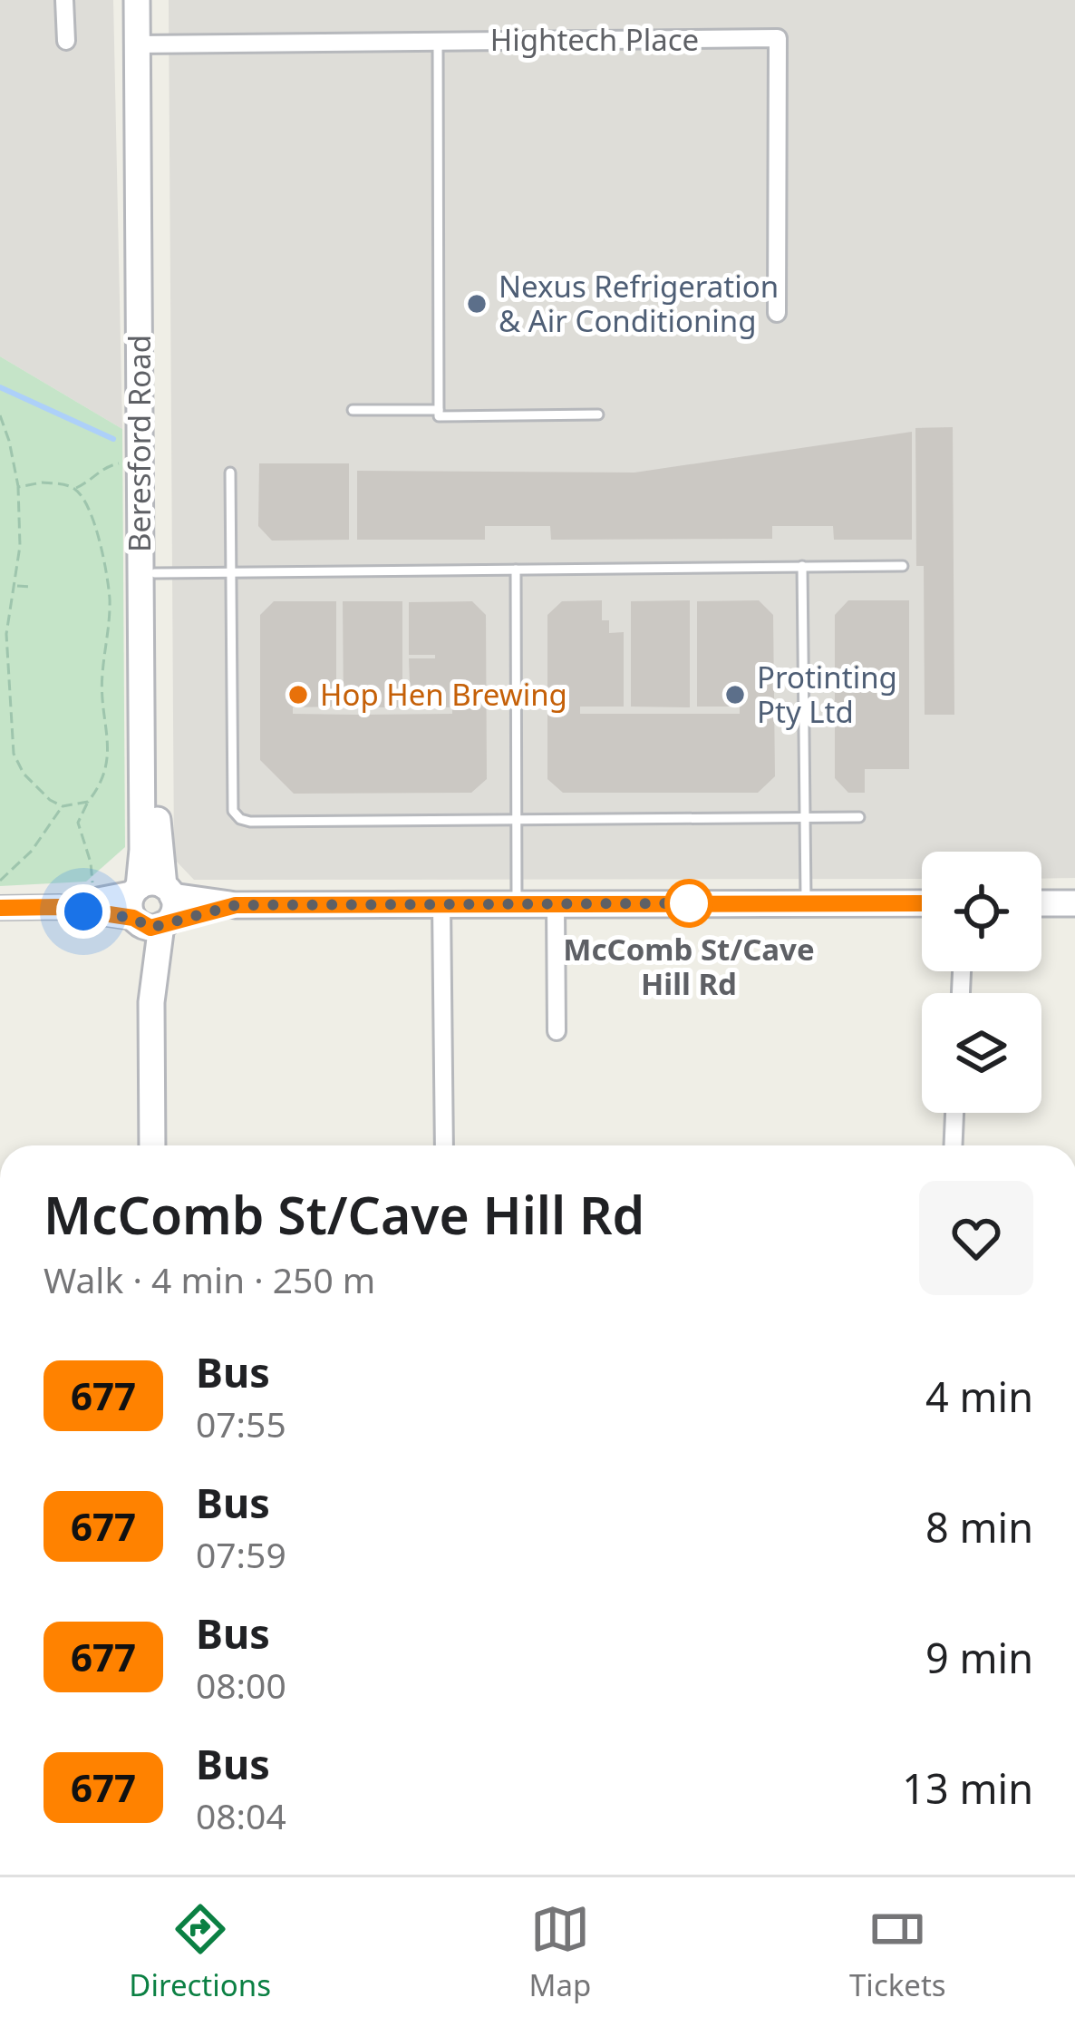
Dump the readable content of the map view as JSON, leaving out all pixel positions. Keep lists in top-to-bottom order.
{
  "streets": {
    "main road": ["Beresford Road"],
    "street": ["Hightech Place"]
  },
  "crossings": [
    ["Hightech Place", "Beresford Road"]
  ],
  "places": [
    "Nexus Refrigeration & Air Conditioning",
    "Hop Hen Brewing",
    "Protinting Pty Ltd",
    "McComb St/Cave Hill Rd"
  ],
  "lines": ["bus line 677"],
  "page": {
    "heading": ["McComb St/Cave Hill Rd", "Walk · 4 min · 250 m"],
    "list": [
      {
        "mark": "677",
        "name": "Bus",
        "note": "07:55",
        "value": "4 min"
      },
      {
        "mark": "677",
        "name": "Bus",
        "note": "07:59",
        "value": "8 min"
      },
      {
        "mark": "677",
        "name": "Bus",
        "note": "08:00",
        "value": "9 min"
      },
      {
        "mark": "677",
        "name": "Bus",
        "note": "08:04",
        "value": "13 min"
      }
    ],
    "tabs": ["Directions", "Map", "Tickets"]
  }
}
